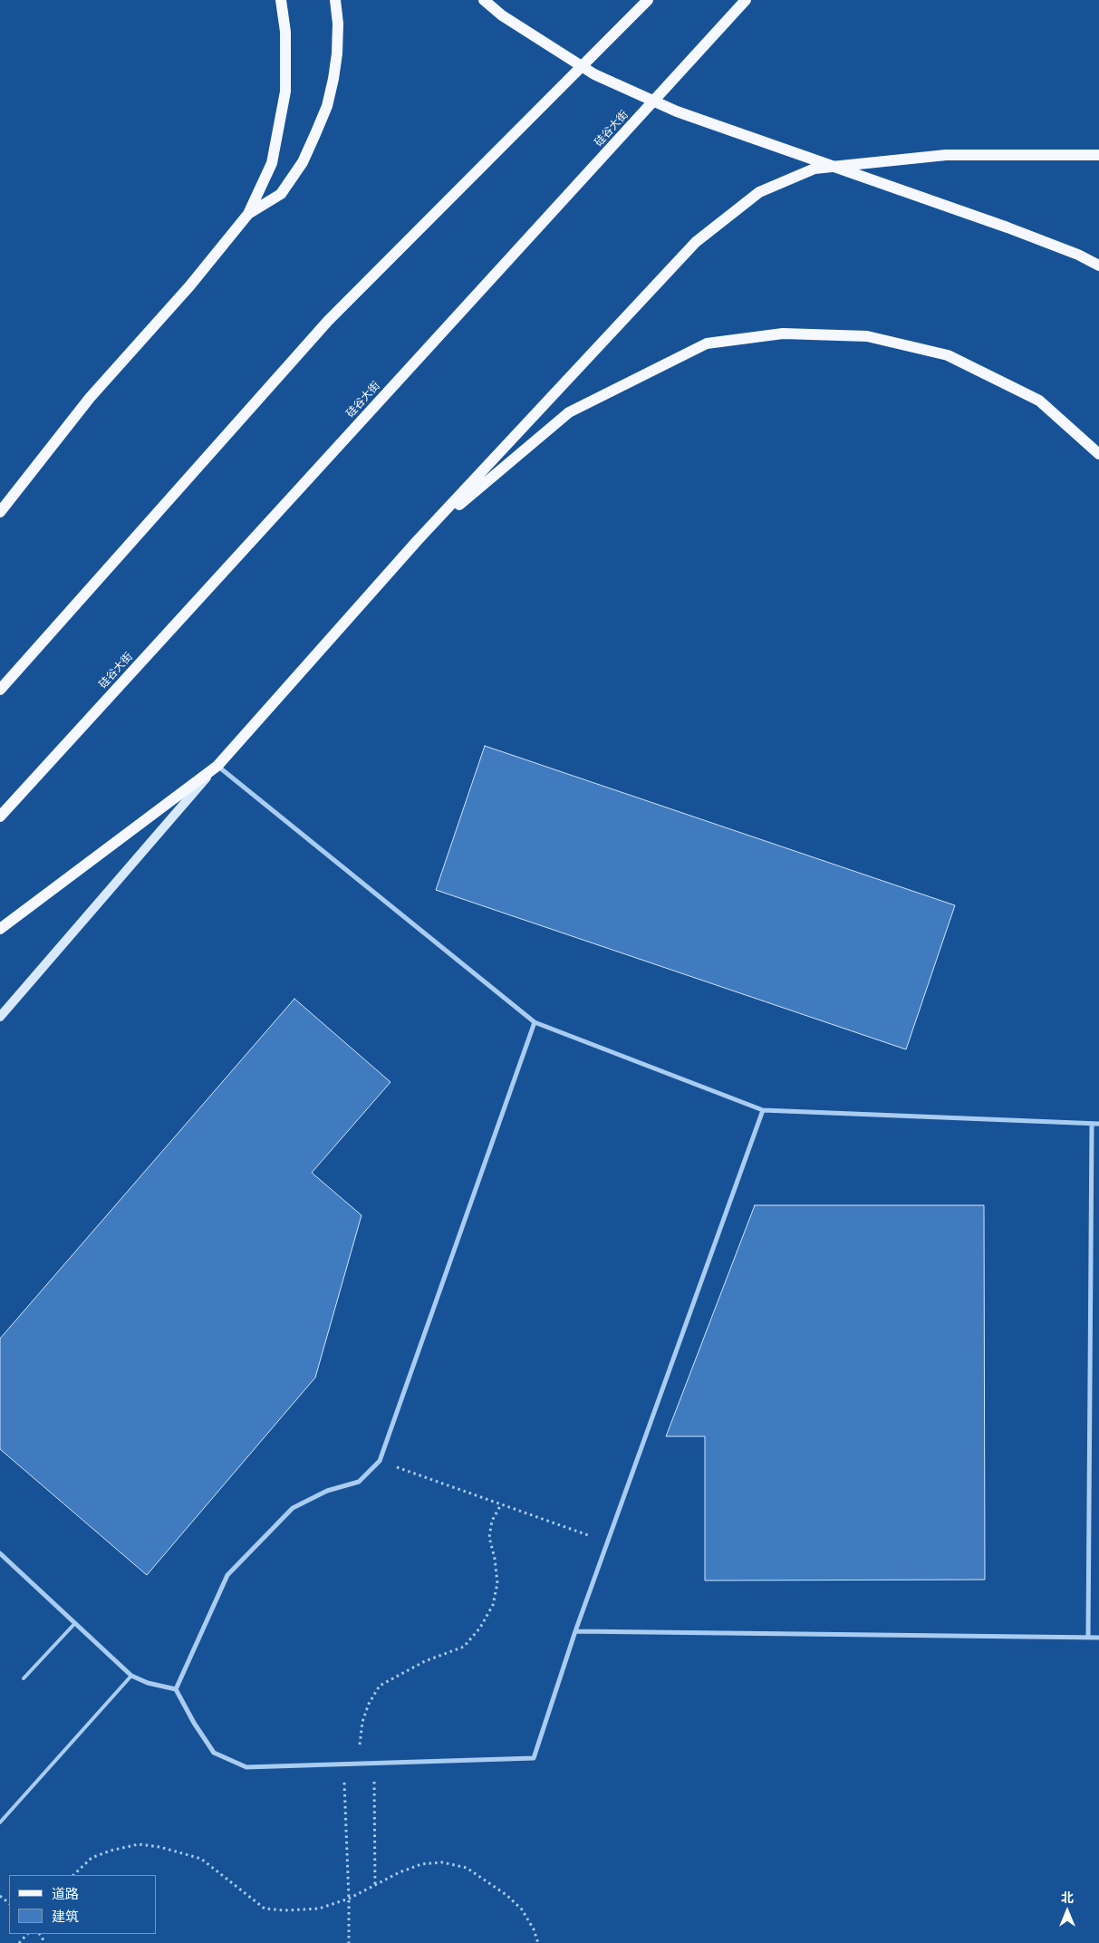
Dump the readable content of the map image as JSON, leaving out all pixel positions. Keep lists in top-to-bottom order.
{
  "streets": {
    "main road": ["硅谷大街"]
  },
  "legend": ["道路", "建筑"],
  "north": "top"
}
